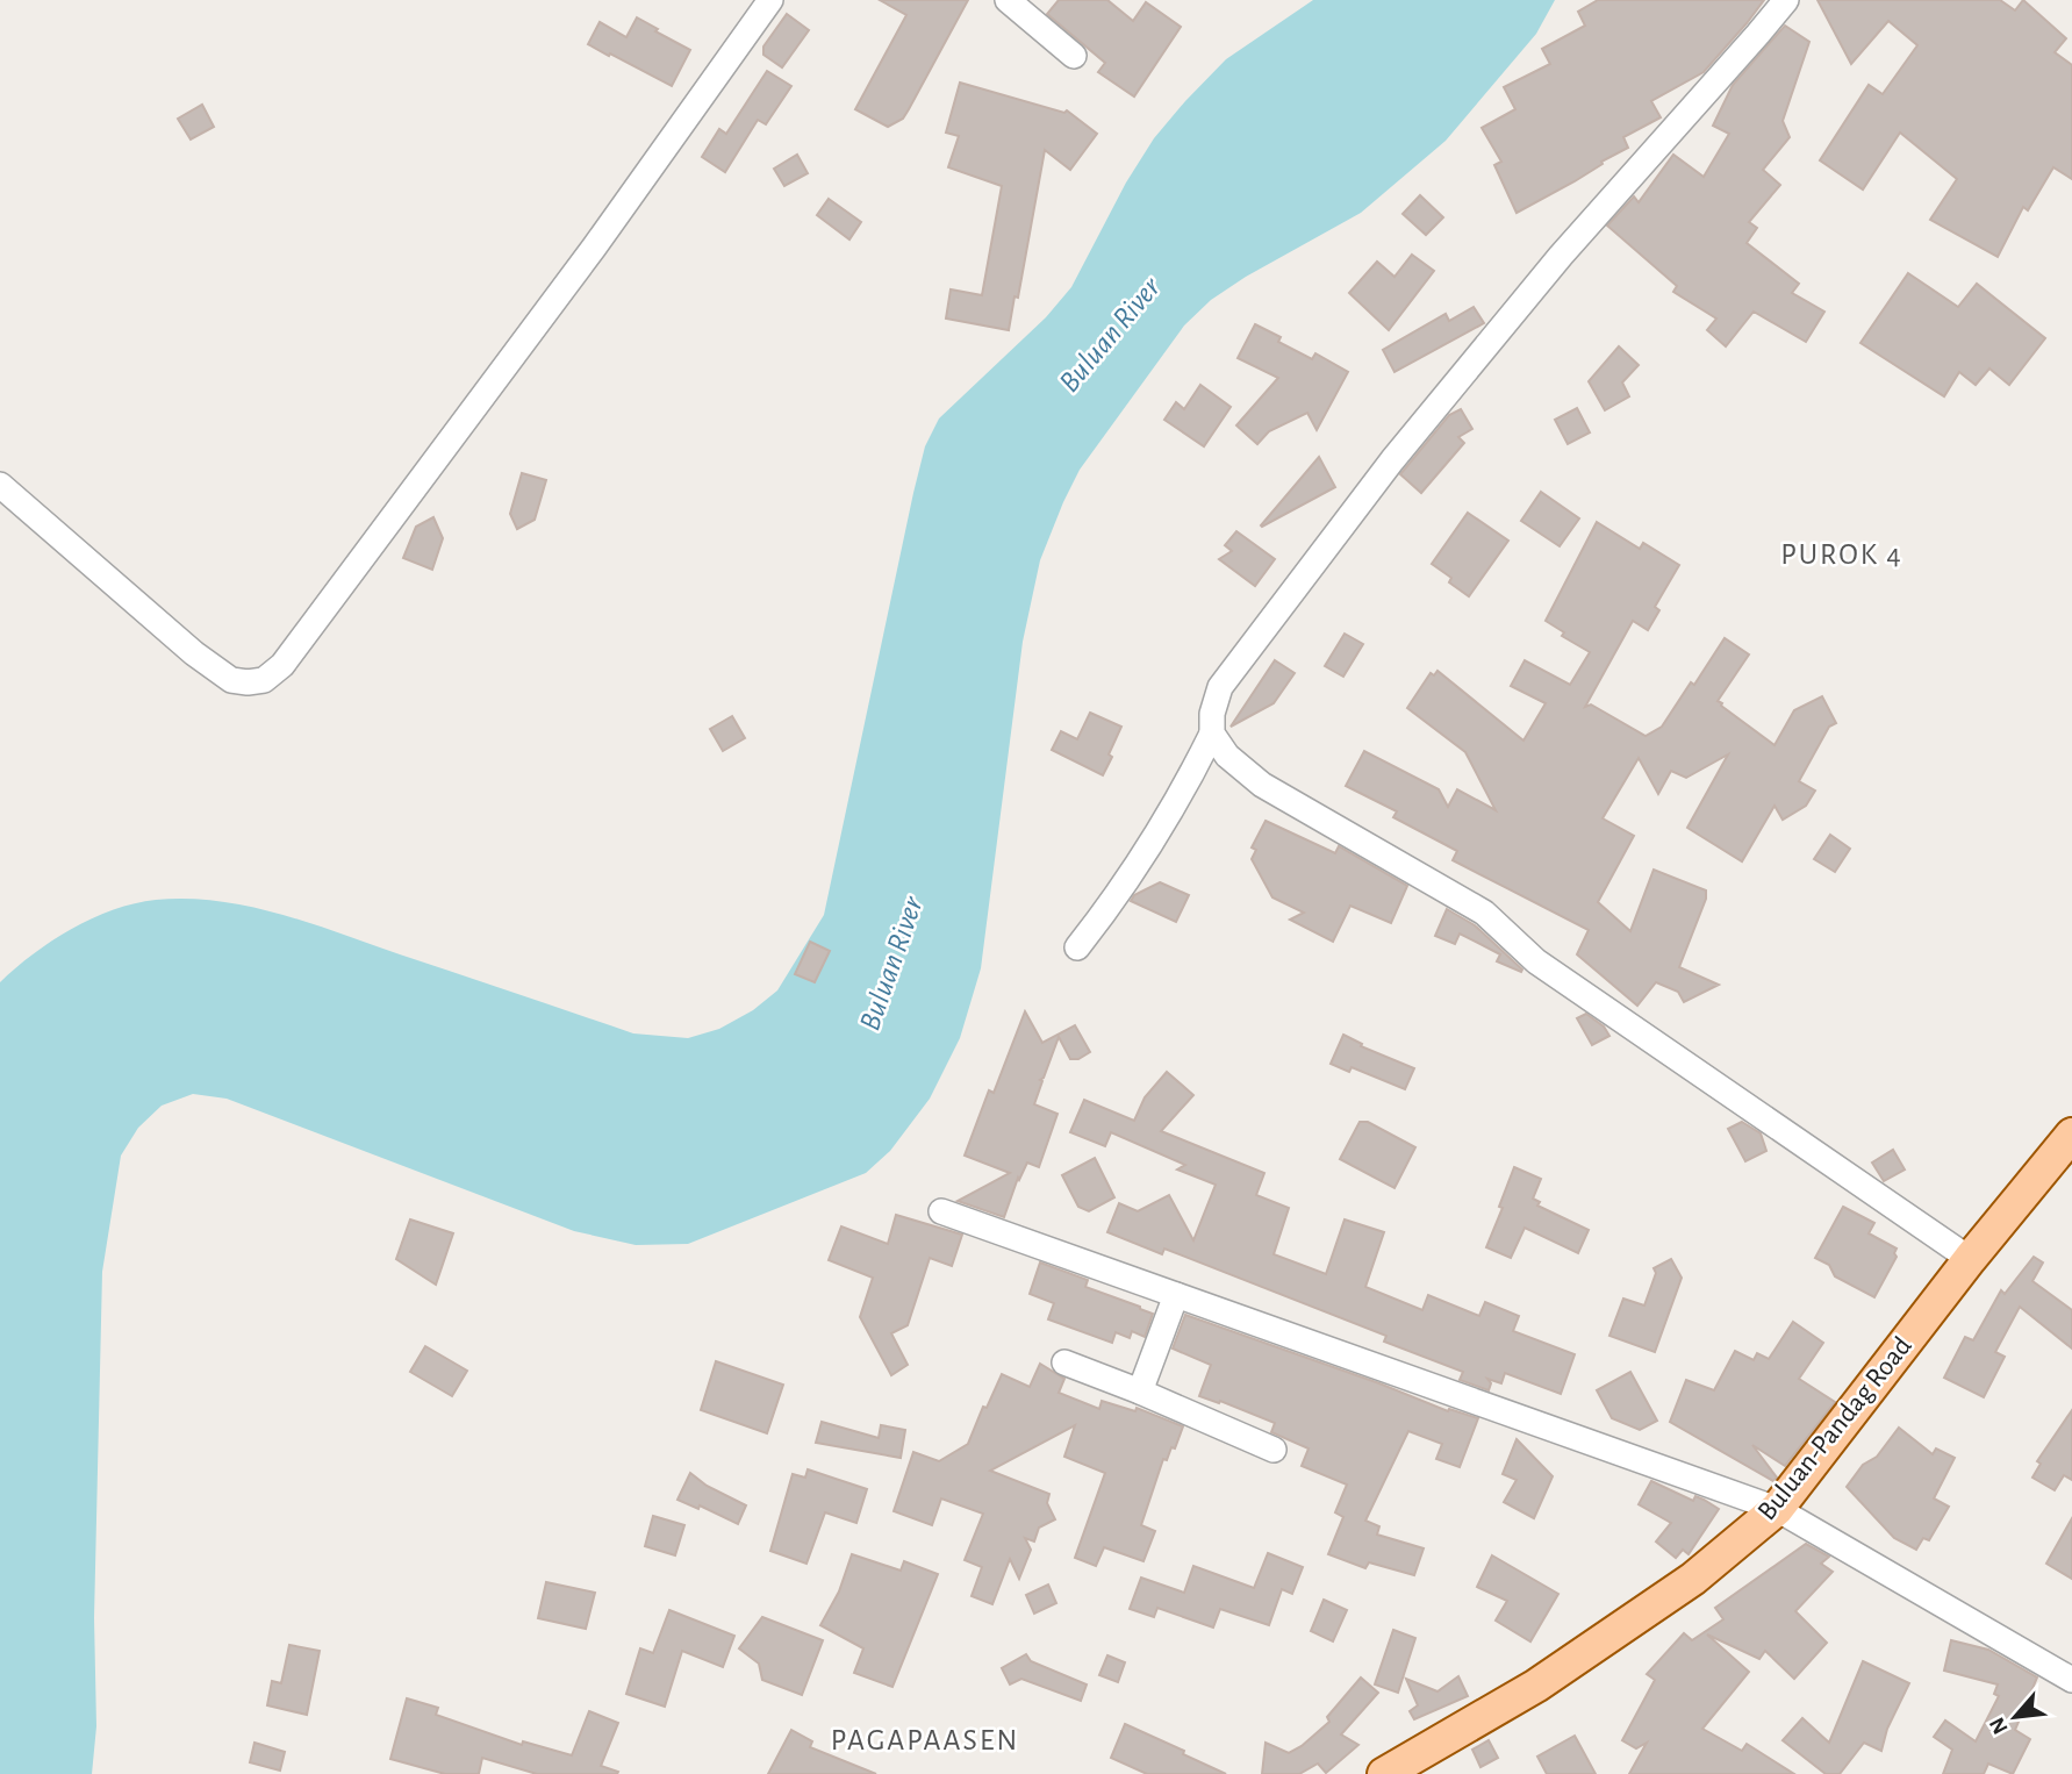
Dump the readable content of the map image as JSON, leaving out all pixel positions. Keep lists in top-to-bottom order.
{
  "streets": {
    "main road": ["Buluan-Pandag Road"]
  },
  "districts": ["PUROK 4", "PAGAPAASEN"],
  "water": ["Buluan River"],
  "north": "bottom left"
}
